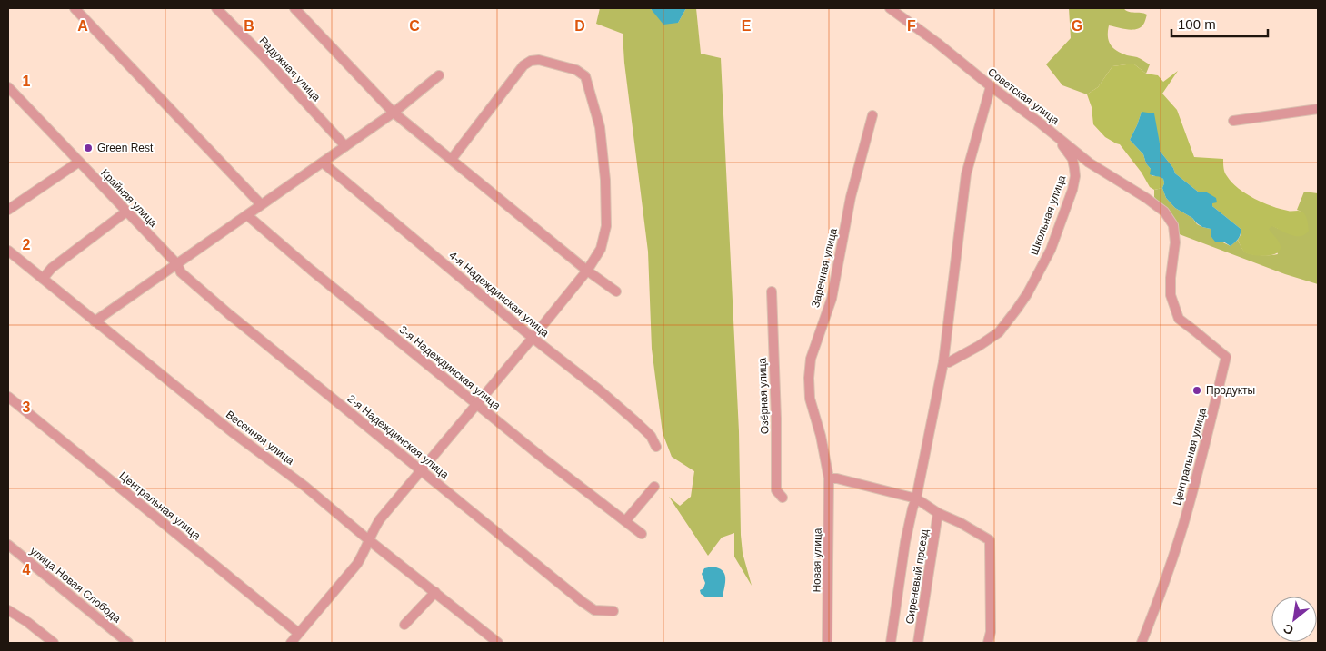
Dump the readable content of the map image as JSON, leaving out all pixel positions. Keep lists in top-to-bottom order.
{
  "streets": {
    "street": [
      "Радужная улица",
      "Советская улица",
      "Крайняя улица",
      "Школьная улица",
      "Заречная улица",
      "4-я Надеждинская улица",
      "3-я Надеждинская улица",
      "Озёрная улица",
      "2-я Надеждинская улица",
      "Весенняя улица",
      "Центральная улица",
      "Новая улица",
      "Сиреневый проезд",
      "улица Новая Слобода"
    ]
  },
  "crossings": [
    ["Советская улица", "Школьная улица"],
    ["Советская улица", "Центральная улица"],
    ["Крайняя улица", "2-я Надеждинская улица"],
    ["Заречная улица", "Новая улица"]
  ],
  "places": ["Green Rest", "Продукты"],
  "scale_bar": "100 m",
  "north": "bottom left",
  "grid": {
    "columns": [
      "A",
      "B",
      "C",
      "D",
      "E",
      "F",
      "G"
    ],
    "rows": [
      "1",
      "2",
      "3",
      "4"
    ]
  }
}
